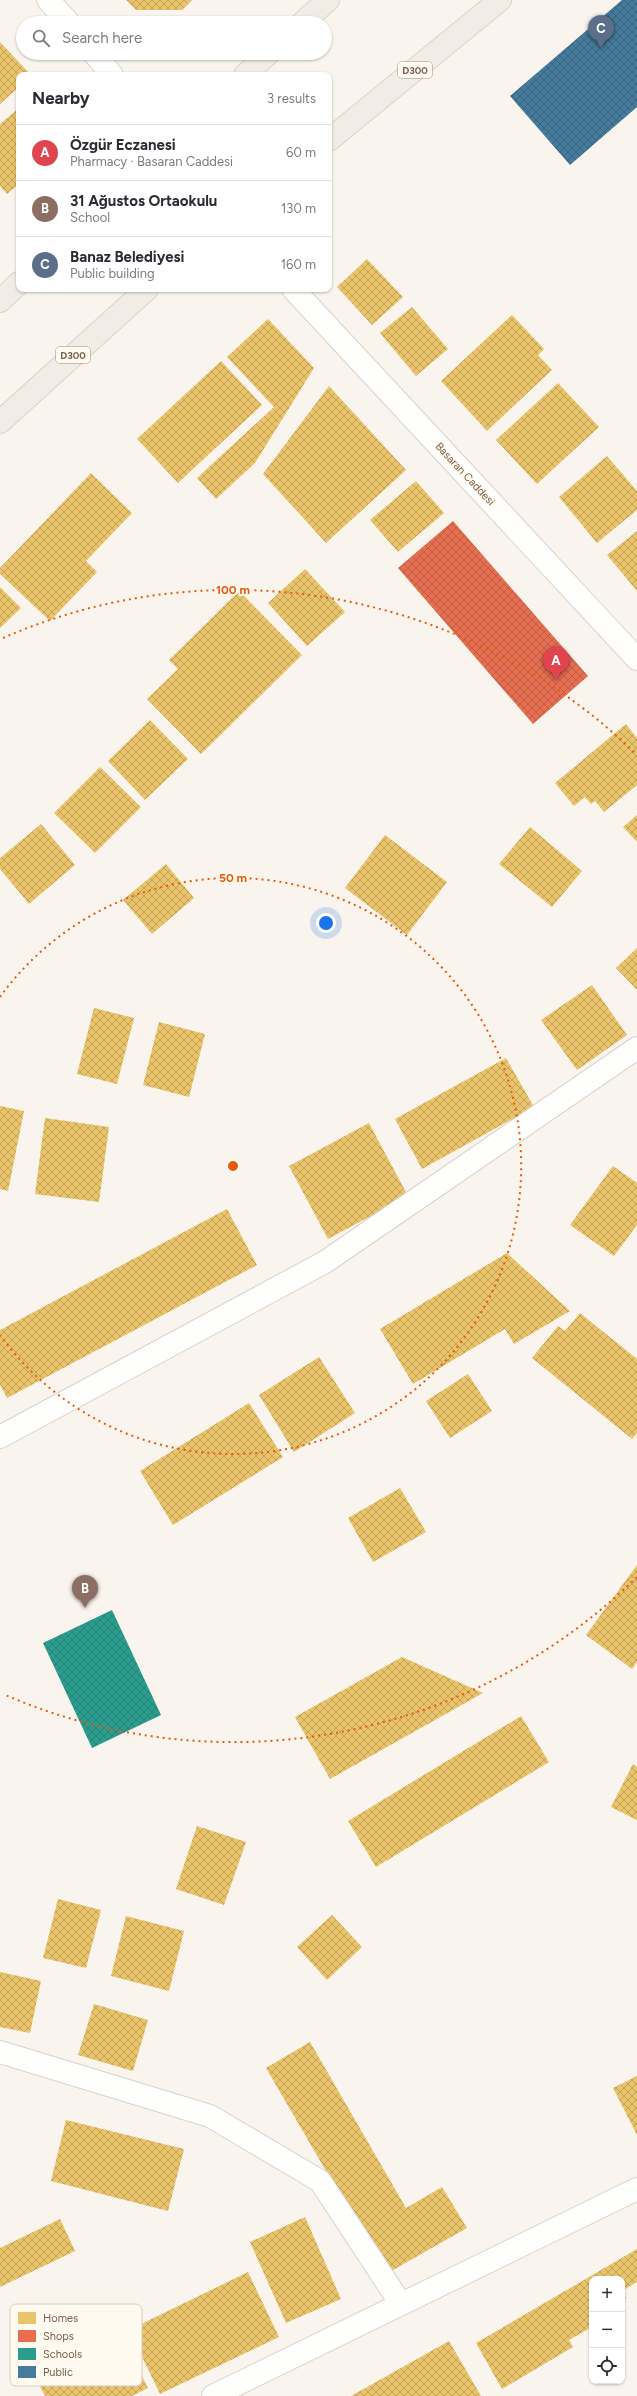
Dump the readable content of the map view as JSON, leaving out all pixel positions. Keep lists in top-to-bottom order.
{
  "streets": {
    "highway": ["D300"],
    "street": ["Basaran Caddesi"]
  },
  "legend": [
    "Homes",
    "Shops",
    "Schools",
    "Public"
  ],
  "page": {
    "pins": ["C", "A", "B"],
    "search": "Search here",
    "heading": ["Nearby", "3 results"],
    "list": [
      {
        "mark": "A",
        "name": "Özgür Eczanesi",
        "note": "Pharmacy · Basaran Caddesi",
        "value": "60 m"
      },
      {
        "mark": "B",
        "name": "31 Ağustos Ortaokulu",
        "note": "School",
        "value": "130 m"
      },
      {
        "mark": "C",
        "name": "Banaz Belediyesi",
        "note": "Public building",
        "value": "160 m"
      }
    ],
    "map_buttons": ["+", "−"]
  },
  "rings": ["100 m", "50 m"]
}
